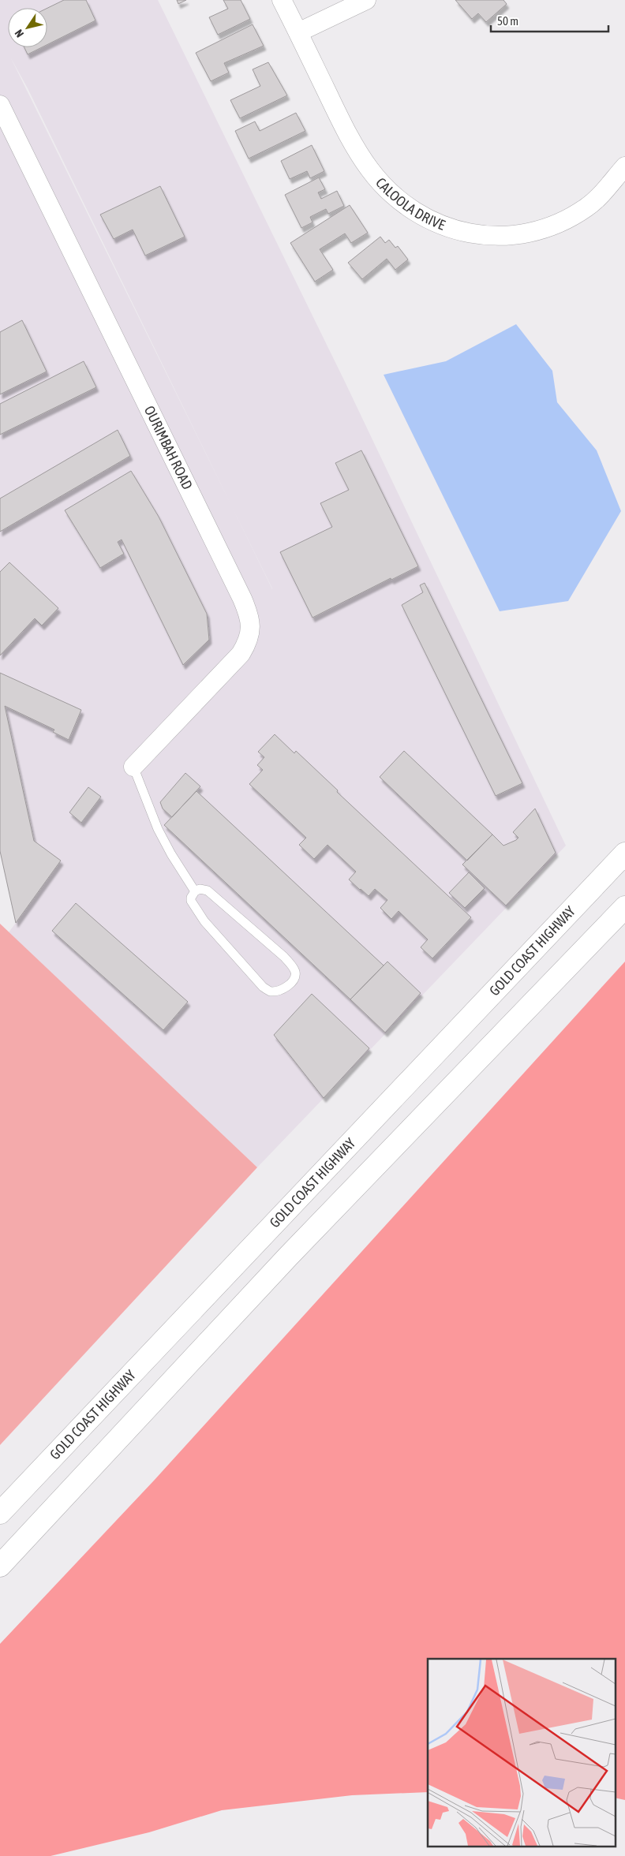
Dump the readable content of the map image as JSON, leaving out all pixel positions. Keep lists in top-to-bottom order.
{
  "streets": {
    "highway": ["GOLD COAST HIGHWAY"],
    "street": ["CALOOLA DRIVE", "OURIMBAH ROAD"]
  },
  "scale_bar": "50 m",
  "north": "bottom left"
}
